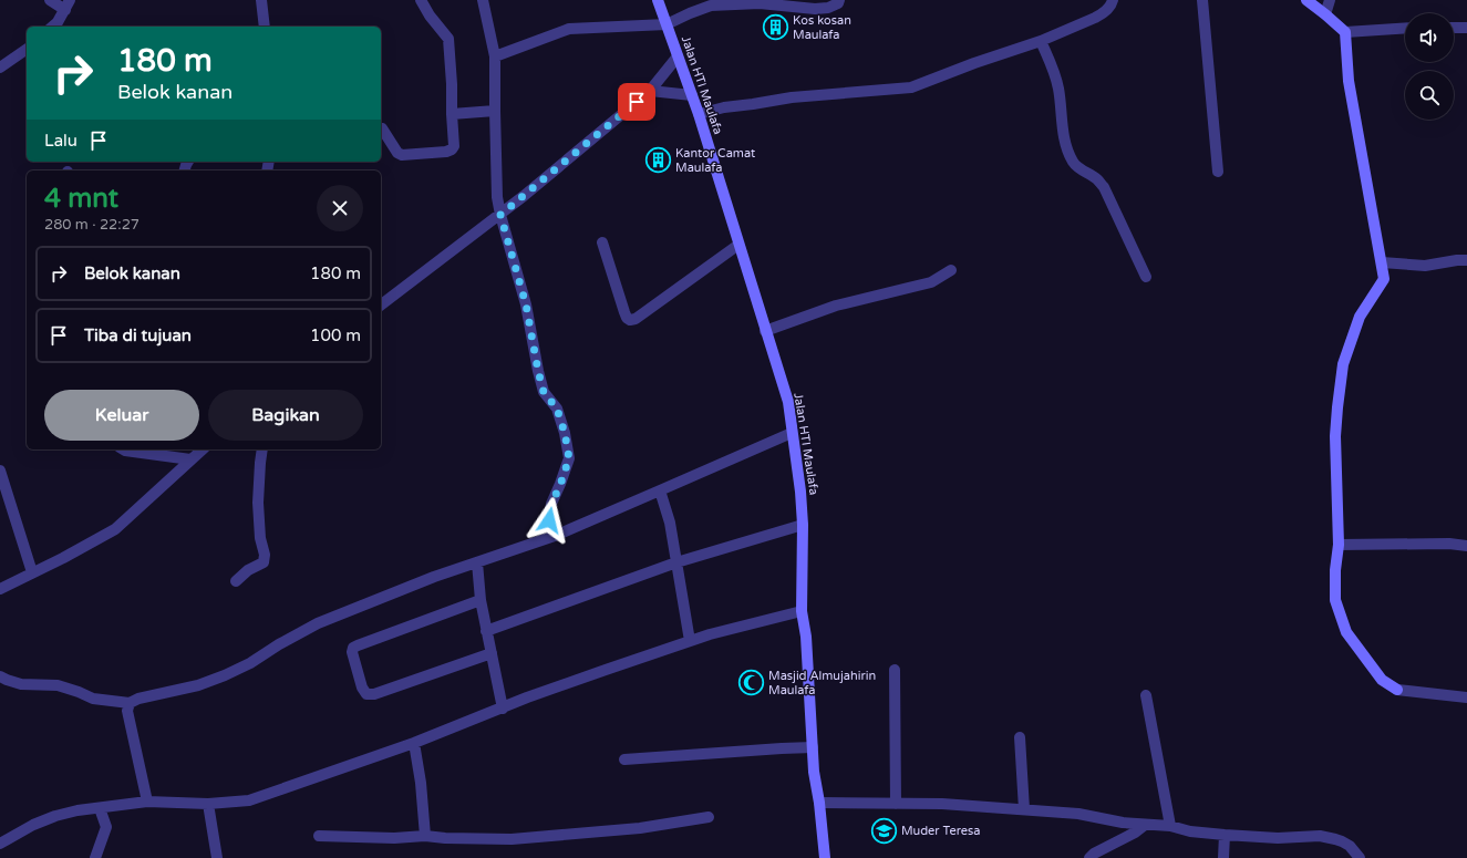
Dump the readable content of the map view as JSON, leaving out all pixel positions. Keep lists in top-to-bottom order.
{
  "streets": {
    "street": ["Jalan HTI Maulafa"]
  },
  "places": {
    "building": ["Kos kosan Maulafa", "Kantor Camat Maulafa"],
    "mosque": ["Masjid Almujahirin Maulafa"],
    "school or university": ["Muder Teresa"]
  },
  "page": {
    "turn": ["180 m", "Belok kanan"],
    "then": "Lalu",
    "heading": ["4 mnt", "280 m · 22:27"],
    "list": [
      {
        "name": "Belok kanan",
        "value": "180 m"
      },
      {
        "name": "Tiba di tujuan",
        "value": "100 m"
      }
    ],
    "buttons": ["Keluar", "Bagikan"]
  }
}
